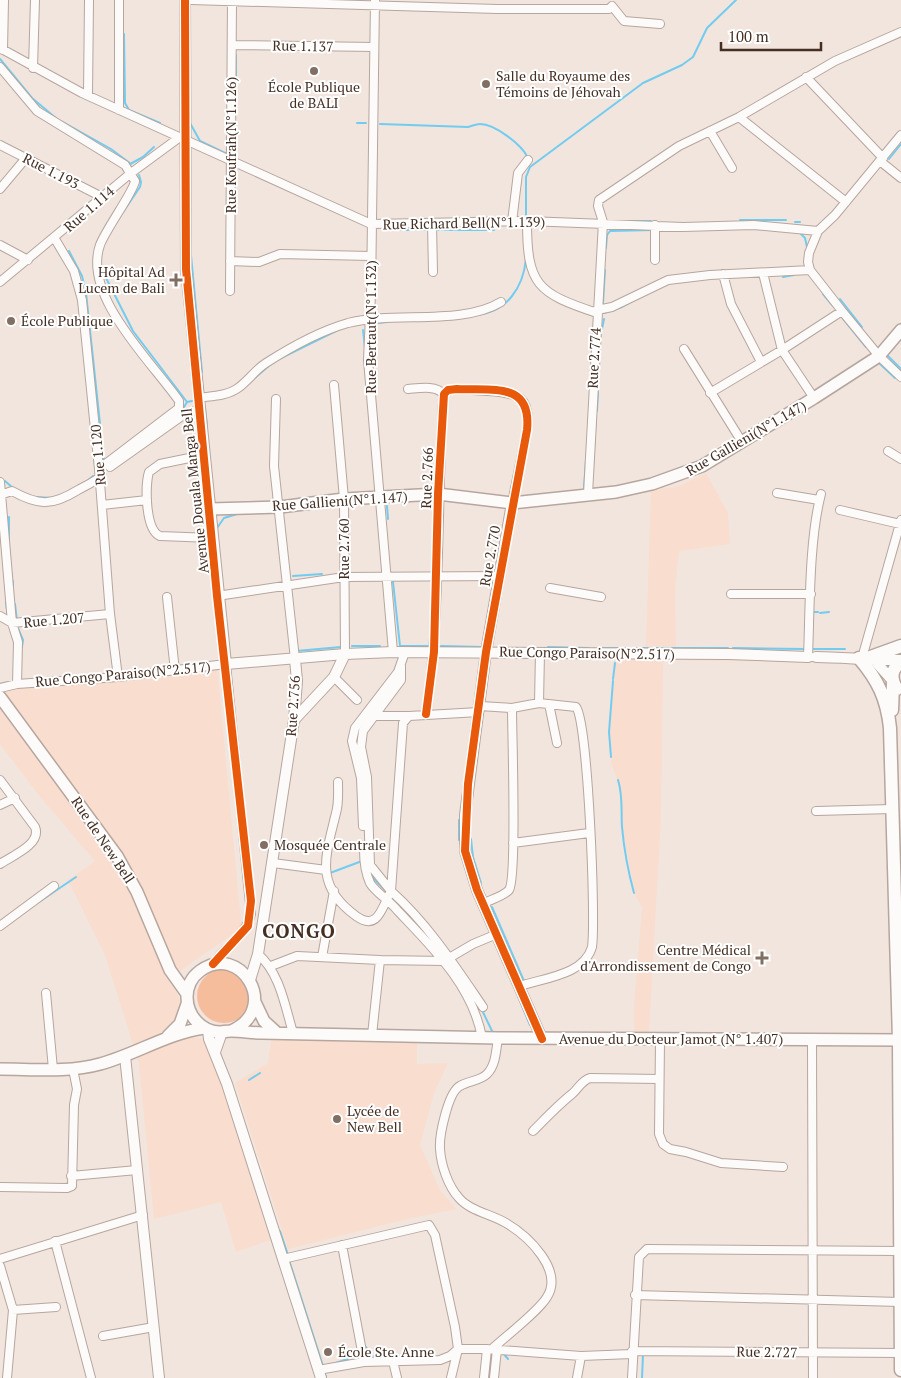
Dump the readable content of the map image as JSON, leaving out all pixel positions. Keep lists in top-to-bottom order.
{
  "streets": {
    "main road": ["Rue Gallieni(N°1.147)", "Rue de New Bell", "Avenue du Docteur Jamot (N° 1.407)"],
    "street": [
      "Rue 1.137",
      "Rue Koufrah(N°1.126)",
      "Rue 1.193",
      "Rue 1.114",
      "Rue Richard Bell(N°1.139)",
      "Rue Bertaut(N°1.132)",
      "Rue 2.774",
      "Rue 1.120",
      "Rue 2.766",
      "Avenue Douala Manga Bell",
      "Rue 2.760",
      "Rue 2.770",
      "Rue 1.207",
      "Rue Congo Paraiso(N°2.517)",
      "Rue 2.756",
      "Rue 2.727"
    ]
  },
  "crossings": [
    ["Rue 1.137", "Rue Koufrah(N°1.126)"],
    ["Rue 1.137", "Rue Bertaut(N°1.132)"],
    ["Rue Koufrah(N°1.126)", "Rue Richard Bell(N°1.139)"],
    ["Rue 1.193", "Rue 1.114"],
    ["Rue 1.114", "Rue Richard Bell(N°1.139)"],
    ["Rue 1.114", "Rue 1.120"],
    ["Rue 1.114", "Avenue Douala Manga Bell"],
    ["Rue Richard Bell(N°1.139)", "Rue Bertaut(N°1.132)"],
    ["Rue Richard Bell(N°1.139)", "Rue 2.774"],
    ["Rue Richard Bell(N°1.139)", "Avenue Douala Manga Bell"],
    ["Rue Bertaut(N°1.132)", "Rue Gallieni(N°1.147)"],
    ["Rue Bertaut(N°1.132)", "Rue Congo Paraiso(N°2.517)"],
    ["Rue 2.774", "Rue Gallieni(N°1.147)"],
    ["Rue Gallieni(N°1.147)", "Rue 2.766"],
    ["Rue Gallieni(N°1.147)", "Avenue Douala Manga Bell"],
    ["Rue Gallieni(N°1.147)", "Rue 2.760"],
    ["Rue Gallieni(N°1.147)", "Rue 2.770"],
    ["Rue Gallieni(N°1.147)", "Rue 2.756"],
    ["Rue 1.120", "Rue 1.207"],
    ["Rue 1.120", "Rue Congo Paraiso(N°2.517)"],
    ["Rue 2.766", "Rue 2.770"],
    ["Rue 2.766", "Rue Congo Paraiso(N°2.517)"],
    ["Avenue Douala Manga Bell", "Rue Congo Paraiso(N°2.517)"],
    ["Avenue Douala Manga Bell", "Rue 2.756"],
    ["Avenue Douala Manga Bell", "Rue de New Bell"],
    ["Avenue Douala Manga Bell", "Avenue du Docteur Jamot (N° 1.407)"],
    ["Rue 2.760", "Rue Congo Paraiso(N°2.517)"],
    ["Rue 2.770", "Rue Congo Paraiso(N°2.517)"],
    ["Rue 2.770", "Avenue du Docteur Jamot (N° 1.407)"],
    ["Rue Congo Paraiso(N°2.517)", "Rue 2.756"],
    ["Rue 2.756", "Rue de New Bell"],
    ["Rue 2.756", "Avenue du Docteur Jamot (N° 1.407)"],
    ["Rue de New Bell", "Avenue du Docteur Jamot (N° 1.407)"]
  ],
  "districts": ["CONGO"],
  "places": {
    "other": [
      "École Publique de BALI",
      "Salle du Royaume des Témoins de Jéhovah",
      "École Publique",
      "Mosquée Centrale",
      "Lycée de New Bell",
      "École Ste. Anne"
    ],
    "health": ["Hôpital Ad Lucem de Bali", "Centre Médical d'Arrondissement de Congo"]
  },
  "scale_bar": "100 m"
}
